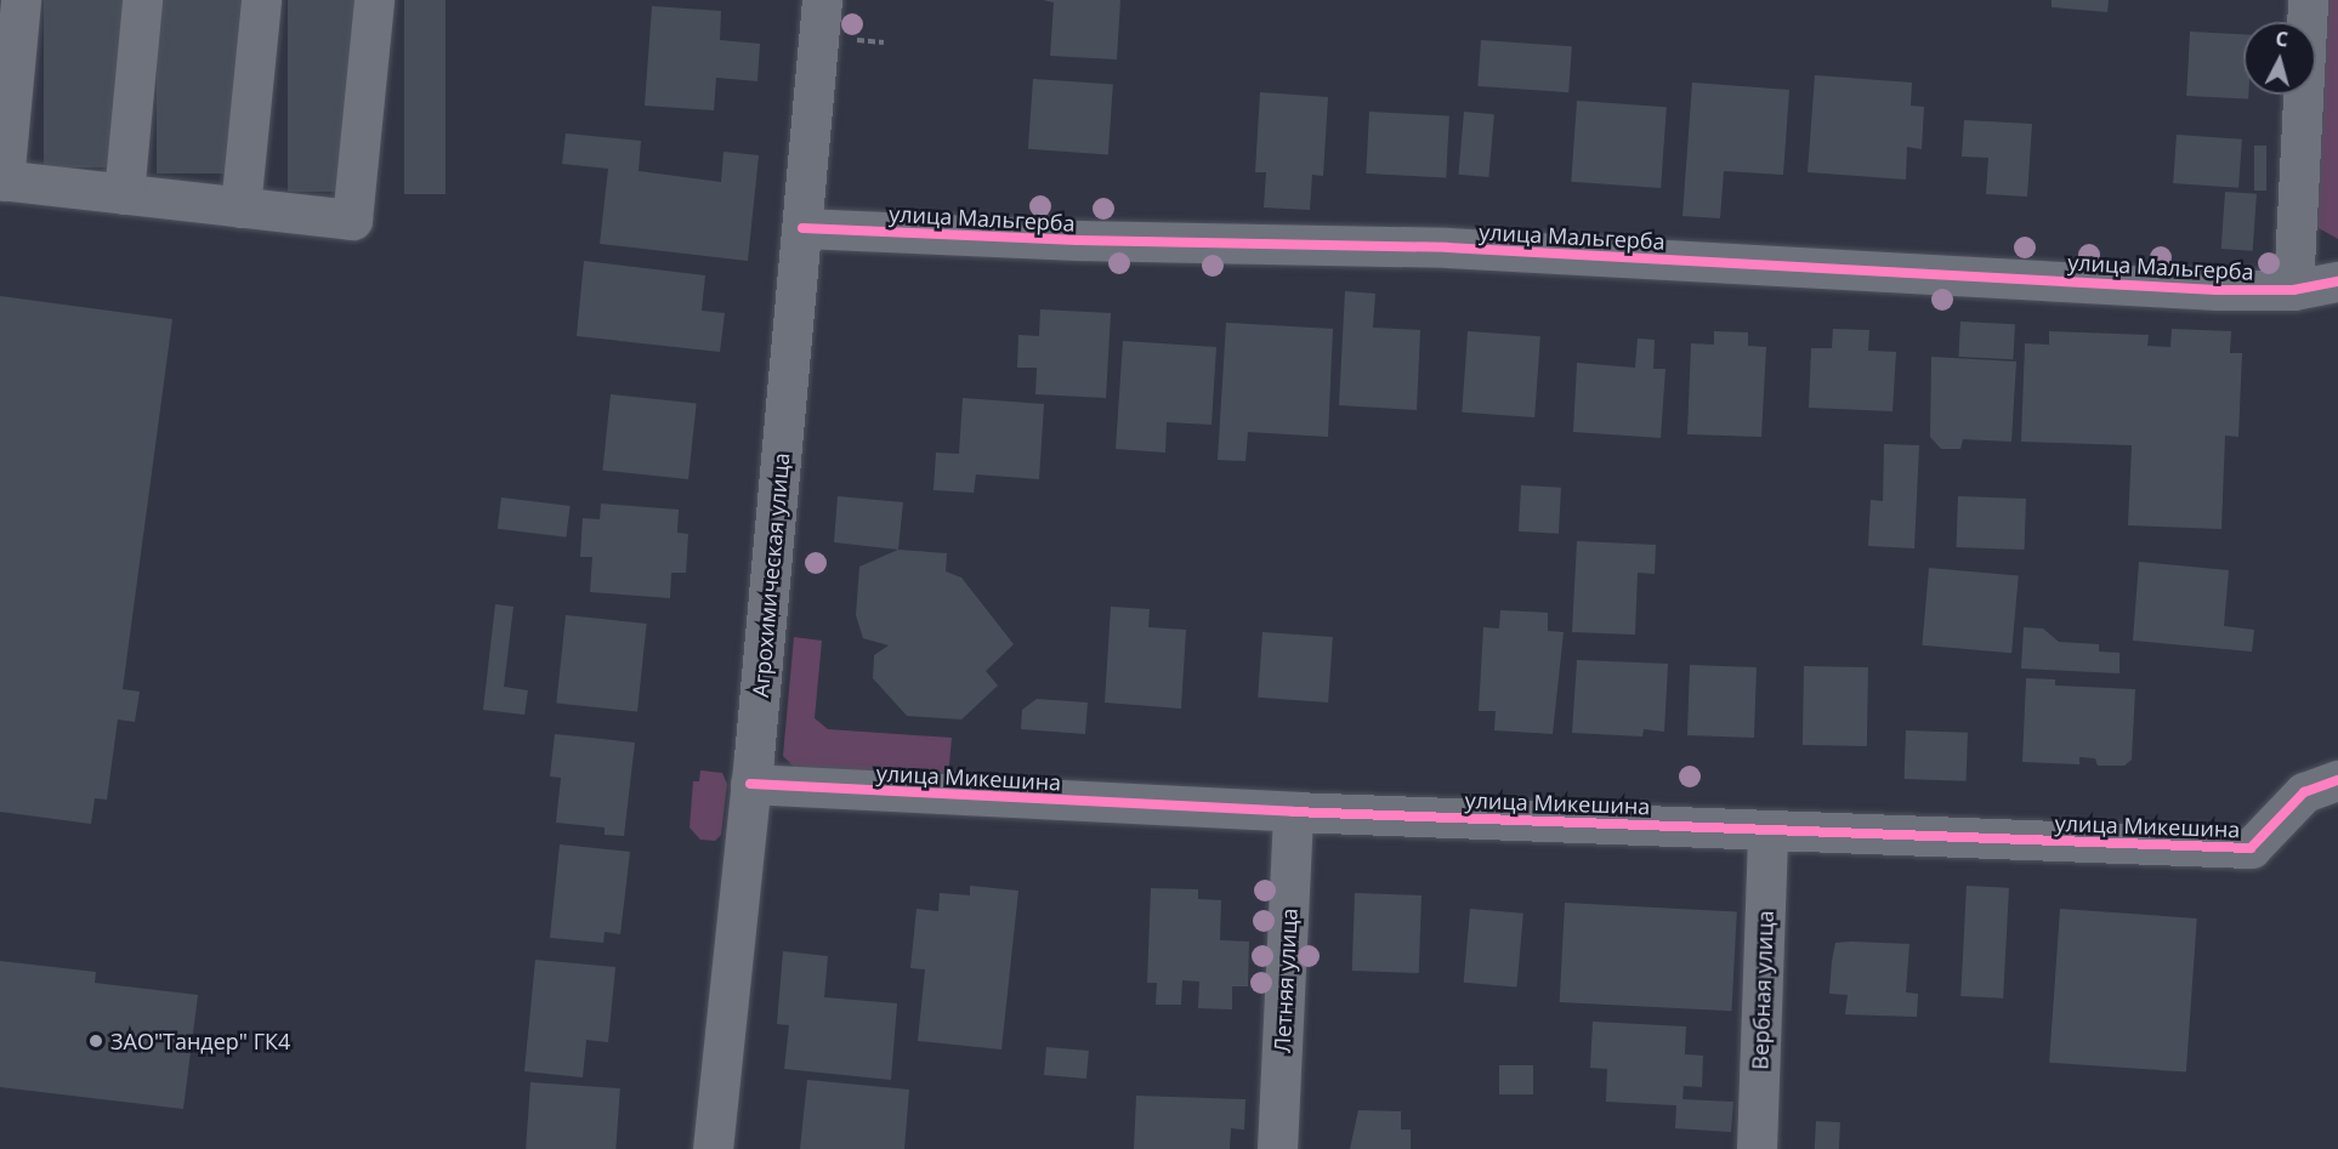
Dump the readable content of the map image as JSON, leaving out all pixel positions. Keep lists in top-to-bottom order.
{
  "streets": {
    "street": [
      "улица Мальгерба",
      "Агрохимическая улица",
      "улица Микешина",
      "Летняя улица",
      "Вербная улица"
    ]
  },
  "crossings": [
    ["улица Мальгерба", "Агрохимическая улица"],
    ["Агрохимическая улица", "улица Микешина"],
    ["улица Микешина", "Летняя улица"],
    ["улица Микешина", "Вербная улица"]
  ],
  "places": ["ЗАО\"Тандер\" ГК4"],
  "north": "top"
}
